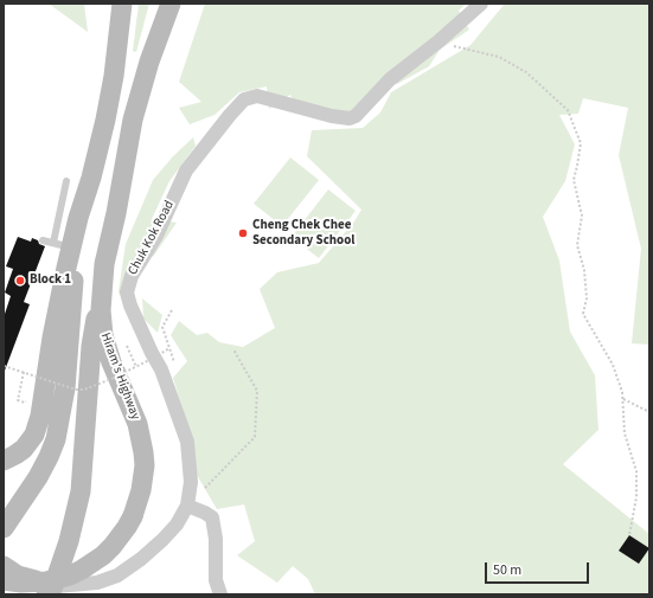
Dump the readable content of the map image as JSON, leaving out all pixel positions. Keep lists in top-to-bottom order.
{
  "streets": {
    "main road": ["Hiram's Highway"],
    "street": ["Chuk Kok Road"]
  },
  "places": ["Cheng Chek Chee Secondary School", "Block 1"],
  "scale_bar": "50 m"
}
